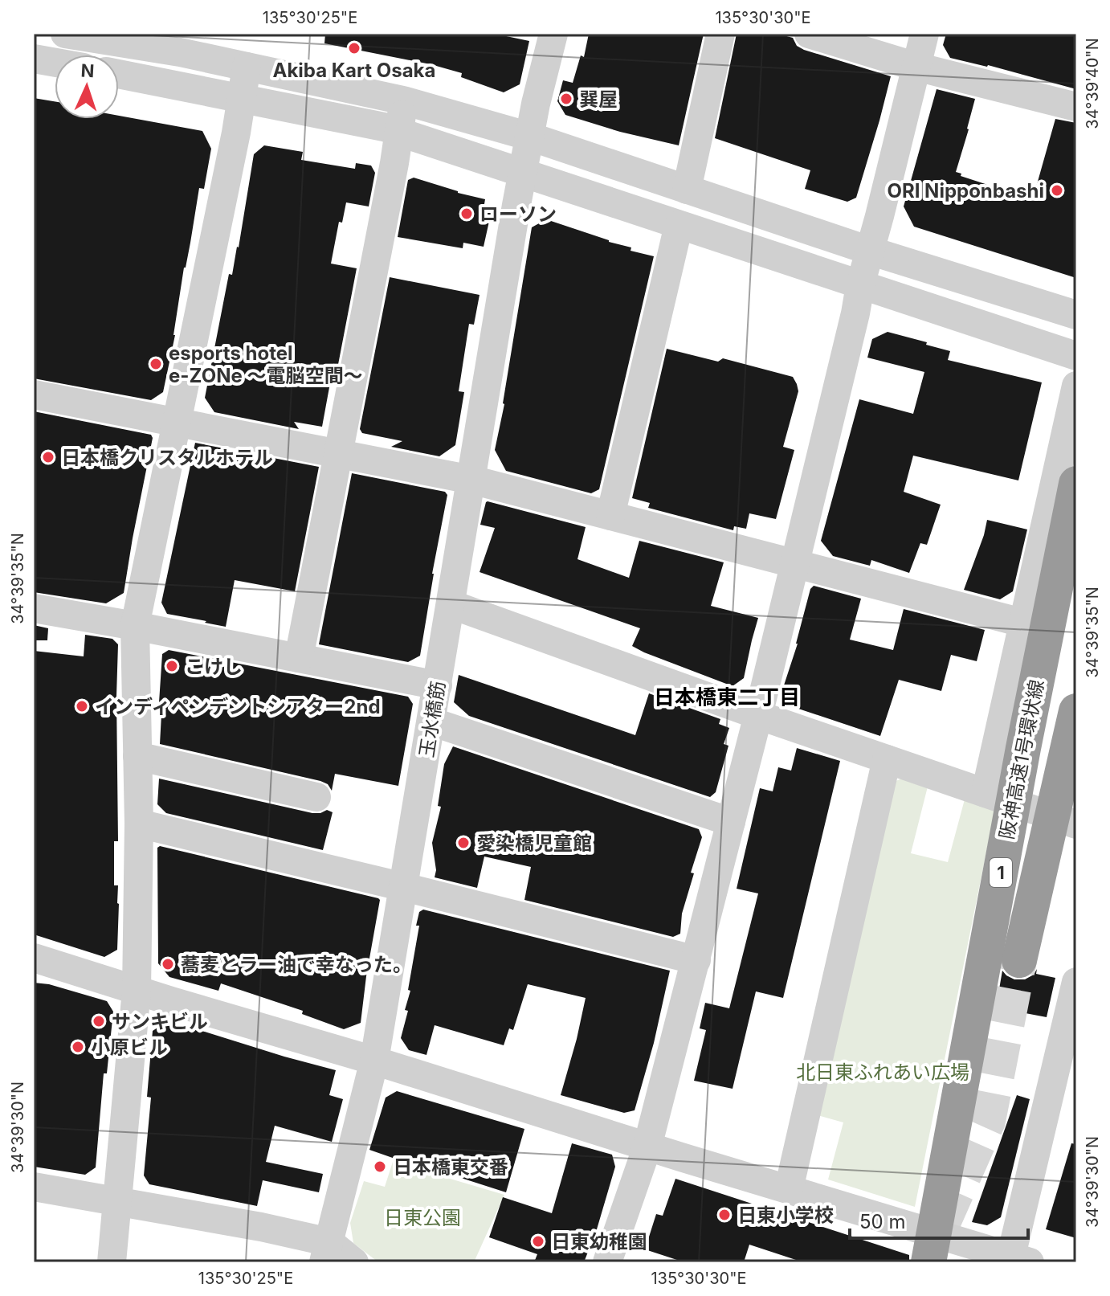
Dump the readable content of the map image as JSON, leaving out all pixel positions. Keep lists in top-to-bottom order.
{
  "streets": {
    "highway": ["阪神高速1号環状線", "1"],
    "street": ["玉水橋筋"]
  },
  "districts": ["日本橋東二丁目"],
  "parks": ["北日東ふれあい広場", "日東公園"],
  "places": [
    "Akiba Kart Osaka",
    "巽屋",
    "ORI Nipponbashi",
    "ローソン",
    "esports hotel e-ZONe ～電脳空間～",
    "日本橋クリスタルホテル",
    "こけし",
    "インディペンデントシアター2nd",
    "愛染橋児童館",
    "蕎麦とラー油で幸なった。",
    "サンキビル",
    "小原ビル",
    "日本橋東交番",
    "日東小学校",
    "日東幼稚園"
  ],
  "scale_bar": "50 m",
  "north": "top",
  "coordinates": [
    "135°30'25\"E",
    "135°30'30\"E",
    "34°39'40\"N",
    "34°39'35\"N",
    "34°39'30\"N"
  ]
}
